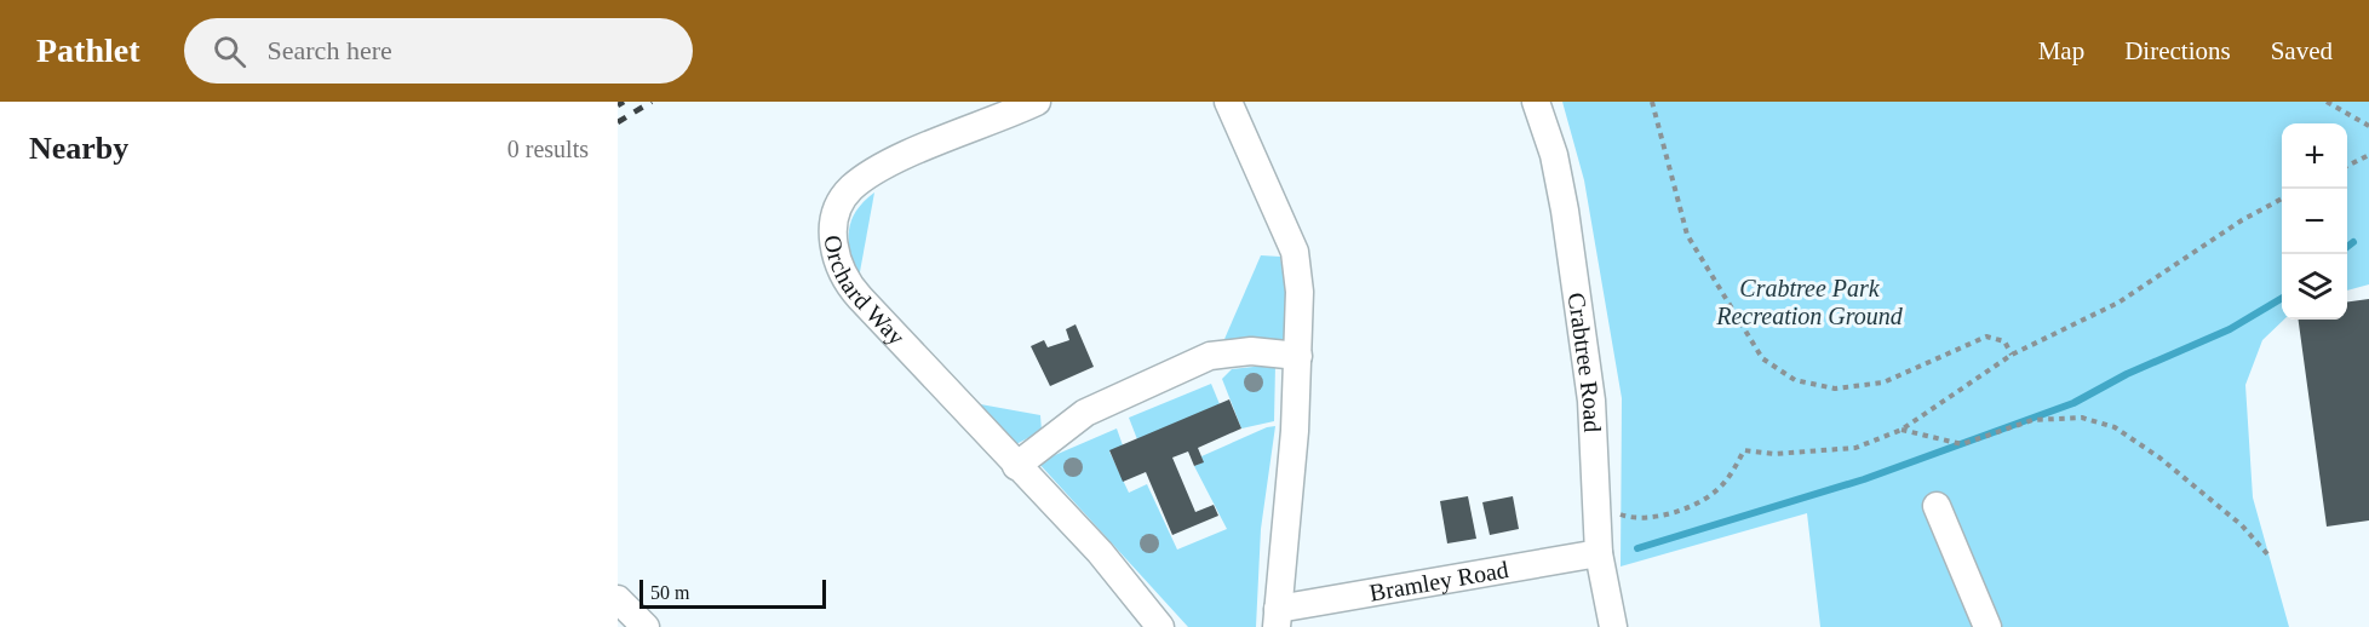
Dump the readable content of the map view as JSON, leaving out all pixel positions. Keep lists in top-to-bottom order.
{
  "streets": {
    "street": ["Orchard Way", "Crabtree Road", "Bramley Road"]
  },
  "crossings": [
    ["Crabtree Road", "Bramley Road"]
  ],
  "parks": ["Crabtree Park Recreation Ground"],
  "scale_bar": "50 m",
  "page": {
    "header": "Pathlet",
    "search": "Search here",
    "nav": ["Map", "Directions", "Saved"],
    "heading": ["Nearby", "0 results"],
    "map_buttons": ["+", "−"],
    "scale": "50 m"
  }
}
